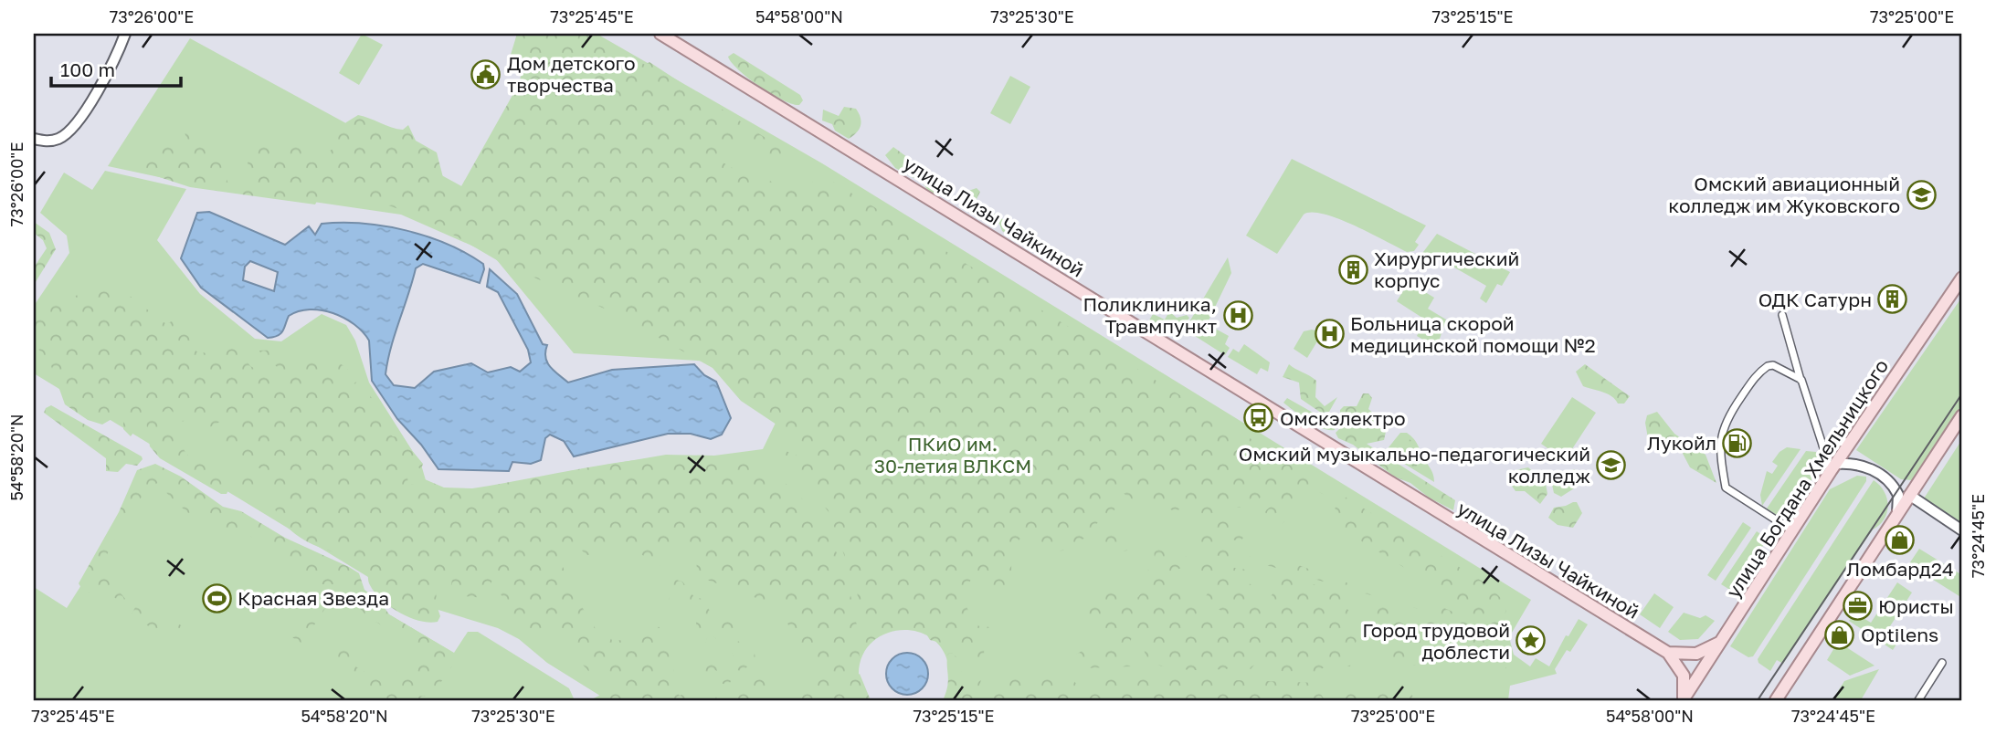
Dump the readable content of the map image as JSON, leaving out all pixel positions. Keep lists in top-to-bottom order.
{
  "streets": {
    "main road": ["улица Лизы Чайкиной", "улица Богдана Хмельницкого"]
  },
  "parks": ["ПКиО им. 30-летия ВЛКСМ"],
  "places": {
    "public building": ["Дом детского творчества"],
    "school or university": ["Омский авиационный колледж им Жуковского", "Омский музыкально-педагогический колледж"],
    "building": ["Хирургический корпус", "ОДК Сатурн"],
    "hospital": ["Поликлиника, Травмпункт", "Больница скорой медицинской помощи №2"],
    "bus stop": ["Омскэлектро"],
    "fuel station": ["Лукойл"],
    "shop": ["Ломбард24", "Optilens"],
    "sports": ["Красная Звезда"],
    "office": ["Юристы"],
    "place": ["Город трудовой доблести"]
  },
  "scale_bar": "100 m",
  "coordinates": [
    "73°26'00\"E",
    "73°25'45\"E",
    "54°58'00\"N",
    "73°25'30\"E",
    "73°25'15\"E",
    "73°25'00\"E",
    "54°58'20\"N",
    "73°24'45\"E"
  ]
}
